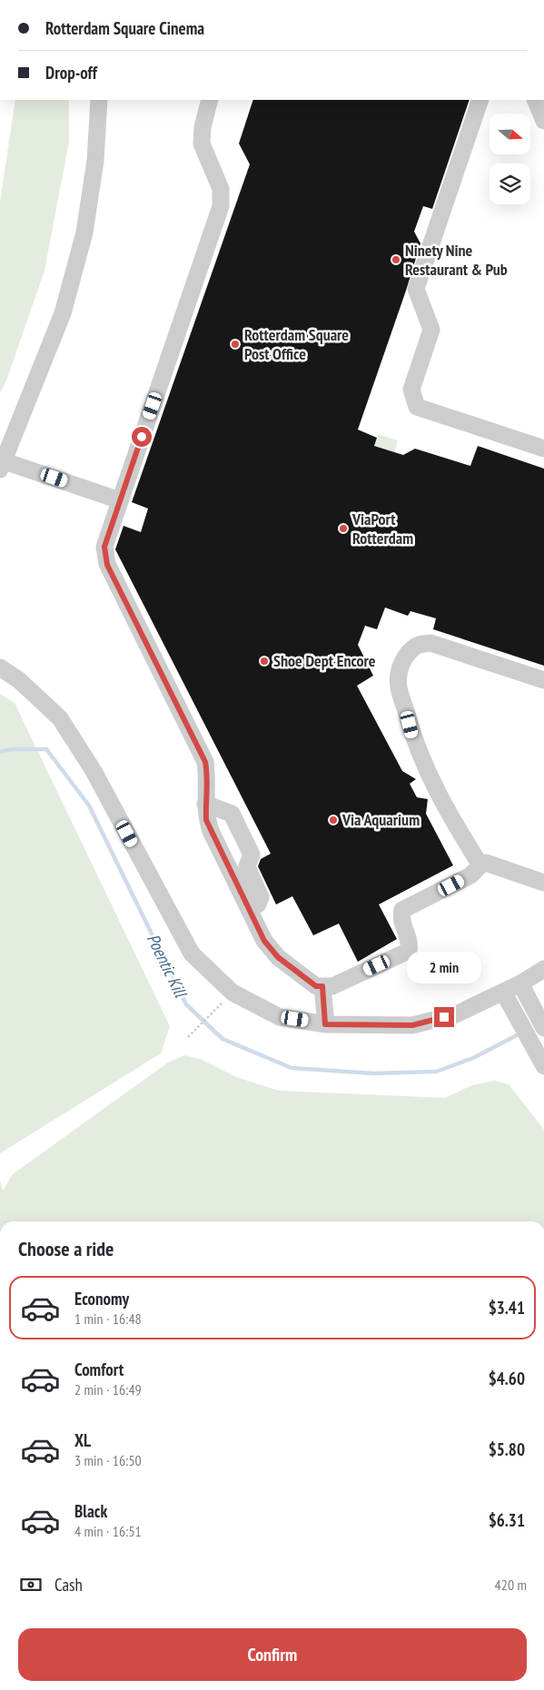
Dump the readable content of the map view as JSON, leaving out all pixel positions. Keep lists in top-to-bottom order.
{
  "water": ["Poentic Kill"],
  "places": [
    "Ninety Nine Restaurant & Pub",
    "Rotterdam Square Post Office",
    "ViaPort Rotterdam",
    "Shoe Dept Encore",
    "Via Aquarium"
  ],
  "north": "right",
  "page": {
    "banner": ["Rotterdam Square Cinema", "Drop-off"],
    "bubble": "2 min",
    "heading": "Choose a ride",
    "list": [
      {
        "name": "Economy",
        "note": "1 min · 16:48",
        "value": "$3.41"
      },
      {
        "name": "Comfort",
        "note": "2 min · 16:49",
        "value": "$4.60"
      },
      {
        "name": "XL",
        "note": "3 min · 16:50",
        "value": "$5.80"
      },
      {
        "name": "Black",
        "note": "4 min · 16:51",
        "value": "$6.31"
      }
    ],
    "pay": ["Cash", "420 m"],
    "buttons": "Confirm"
  }
}
